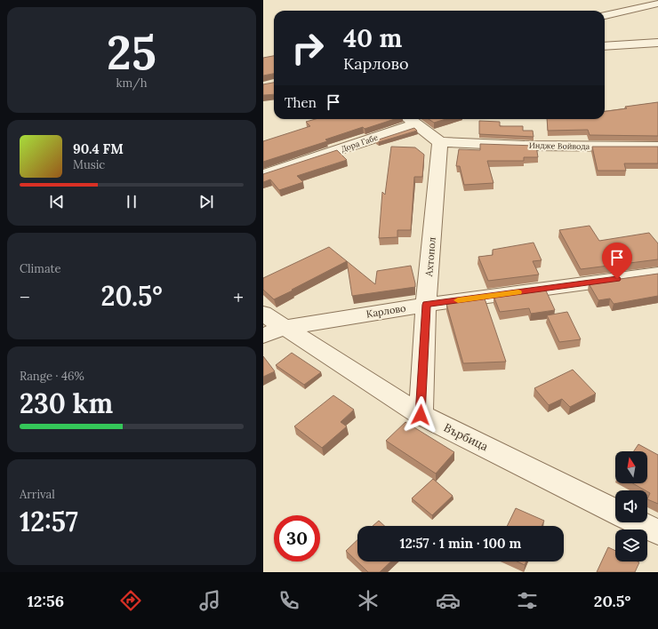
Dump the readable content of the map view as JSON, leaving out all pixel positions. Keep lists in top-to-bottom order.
{
  "streets": {
    "street": [
      "Дора Габе",
      "Индже Войвода",
      "Ахтопол",
      "Карлово",
      "Върбица"
    ]
  },
  "crossings": [
    ["Индже Войвода", "Ахтопол"],
    ["Ахтопол", "Карлово"],
    ["Ахтопол", "Върбица"],
    ["Карлово", "Върбица"]
  ],
  "north": "top",
  "page": {
    "tile": [
      ["25", "km/h"],
      "Climate",
      ["Range · 46%", "230 km"],
      ["Arrival", "12:57"]
    ],
    "turn": ["40 m", "Карлово"],
    "then": "Then",
    "song": ["90.4 FM", "Music"],
    "heat": ["−", "20.5°", "+"],
    "limit": "30",
    "trip": "12:57 · 1 min · 100 m",
    "tabs": ["12:56", "20.5°"]
  }
}
